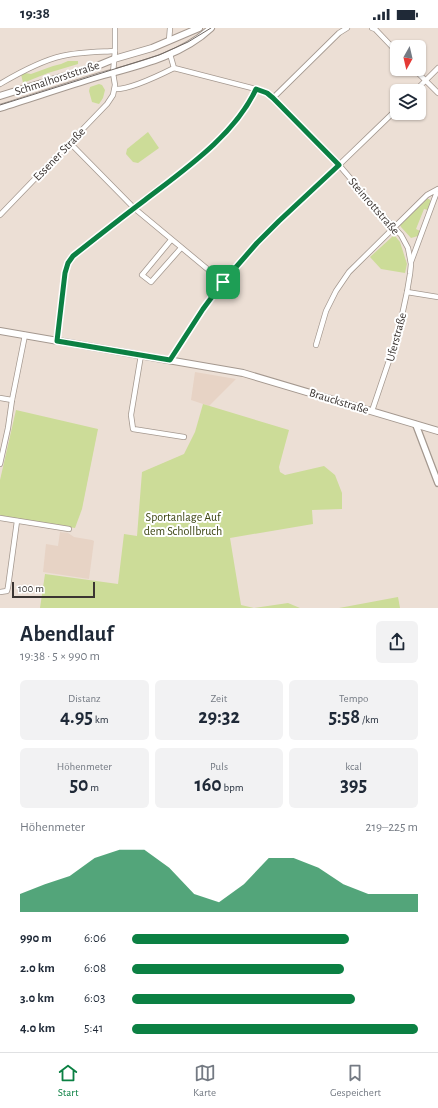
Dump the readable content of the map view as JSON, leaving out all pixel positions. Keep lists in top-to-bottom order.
{
  "streets": {
    "main road": ["Schmalhorststraße", "Brauckstraße"],
    "street": ["Essener Straße", "Steinrottstraße", "Uferstraße"]
  },
  "crossings": [
    ["Steinrottstraße", "Uferstraße"],
    ["Uferstraße", "Brauckstraße"]
  ],
  "parks": ["Sportanlage Auf dem Schollbruch"],
  "scale_bar": "100 m",
  "north": "bottom",
  "page": {
    "status": "19:38",
    "scale": "100 m",
    "heading": ["Abendlauf", "19:38 · 5 × 990 m"],
    "stats": [
      ["Distanz", "4.95 km"],
      ["Zeit", "29:32"],
      ["Tempo", "5:58 /km"],
      ["Höhenmeter", "50 m"],
      ["Puls", "160 bpm"],
      ["kcal", "395"]
    ],
    "chart": ["Höhenmeter", "219–225 m"],
    "list": [
      {
        "name": "990 m",
        "note": "6:06"
      },
      {
        "name": "2.0 km",
        "note": "6:08"
      },
      {
        "name": "3.0 km",
        "note": "6:03"
      },
      {
        "name": "4.0 km",
        "note": "5:41"
      }
    ],
    "tabs": ["Start", "Karte", "Gespeichert"]
  }
}
